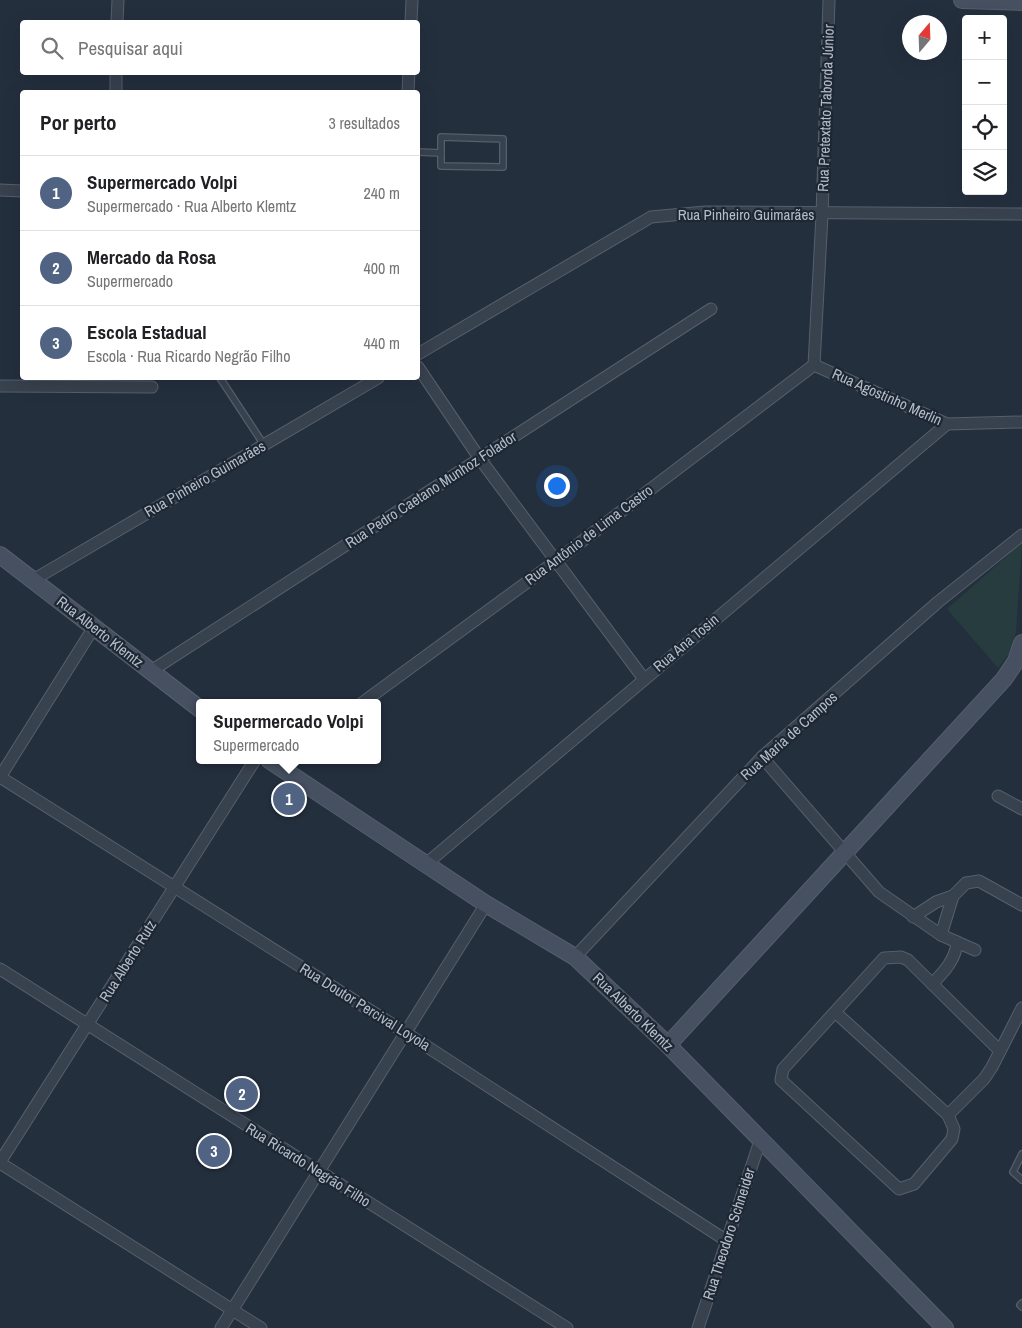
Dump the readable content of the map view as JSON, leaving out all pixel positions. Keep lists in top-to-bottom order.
{
  "streets": {
    "street": [
      "Rua Pretextato Taborda Júnior",
      "Rua Pinheiro Guimarães",
      "Rua Agostinho Merlin",
      "Rua Pedro Caetano Munhoz Folador",
      "Rua Antônio de Lima Castro",
      "Rua Alberto Klemtz",
      "Rua Ana Tosin",
      "Rua Maria de Campos",
      "Rua Alberto Rutz",
      "Rua Doutor Percival Loyola",
      "Rua Ricardo Negrão Filho",
      "Rua Theodoro Schneider"
    ]
  },
  "crossings": [
    ["Rua Pretextato Taborda Júnior", "Rua Pinheiro Guimarães"],
    ["Rua Pretextato Taborda Júnior", "Rua Agostinho Merlin"],
    ["Rua Pretextato Taborda Júnior", "Rua Antônio de Lima Castro"],
    ["Rua Pinheiro Guimarães", "Rua Alberto Klemtz"],
    ["Rua Agostinho Merlin", "Rua Antônio de Lima Castro"],
    ["Rua Agostinho Merlin", "Rua Ana Tosin"],
    ["Rua Pedro Caetano Munhoz Folador", "Rua Alberto Klemtz"],
    ["Rua Alberto Klemtz", "Rua Ana Tosin"],
    ["Rua Alberto Klemtz", "Rua Maria de Campos"],
    ["Rua Alberto Klemtz", "Rua Theodoro Schneider"],
    ["Rua Alberto Rutz", "Rua Doutor Percival Loyola"],
    ["Rua Alberto Rutz", "Rua Ricardo Negrão Filho"],
    ["Rua Doutor Percival Loyola", "Rua Theodoro Schneider"]
  ],
  "north": "top",
  "page": {
    "map_buttons": ["+", "−"],
    "search": "Pesquisar aqui",
    "heading": ["Por perto", "3 resultados"],
    "list": [
      {
        "mark": "1",
        "name": "Supermercado Volpi",
        "note": "Supermercado · Rua Alberto Klemtz",
        "value": "240 m"
      },
      {
        "mark": "2",
        "name": "Mercado da Rosa",
        "note": "Supermercado",
        "value": "400 m"
      },
      {
        "mark": "3",
        "name": "Escola Estadual",
        "note": "Escola · Rua Ricardo Negrão Filho",
        "value": "440 m"
      }
    ],
    "popup": ["Supermercado Volpi", "Supermercado"],
    "pins": ["1", "2", "3"]
  }
}
